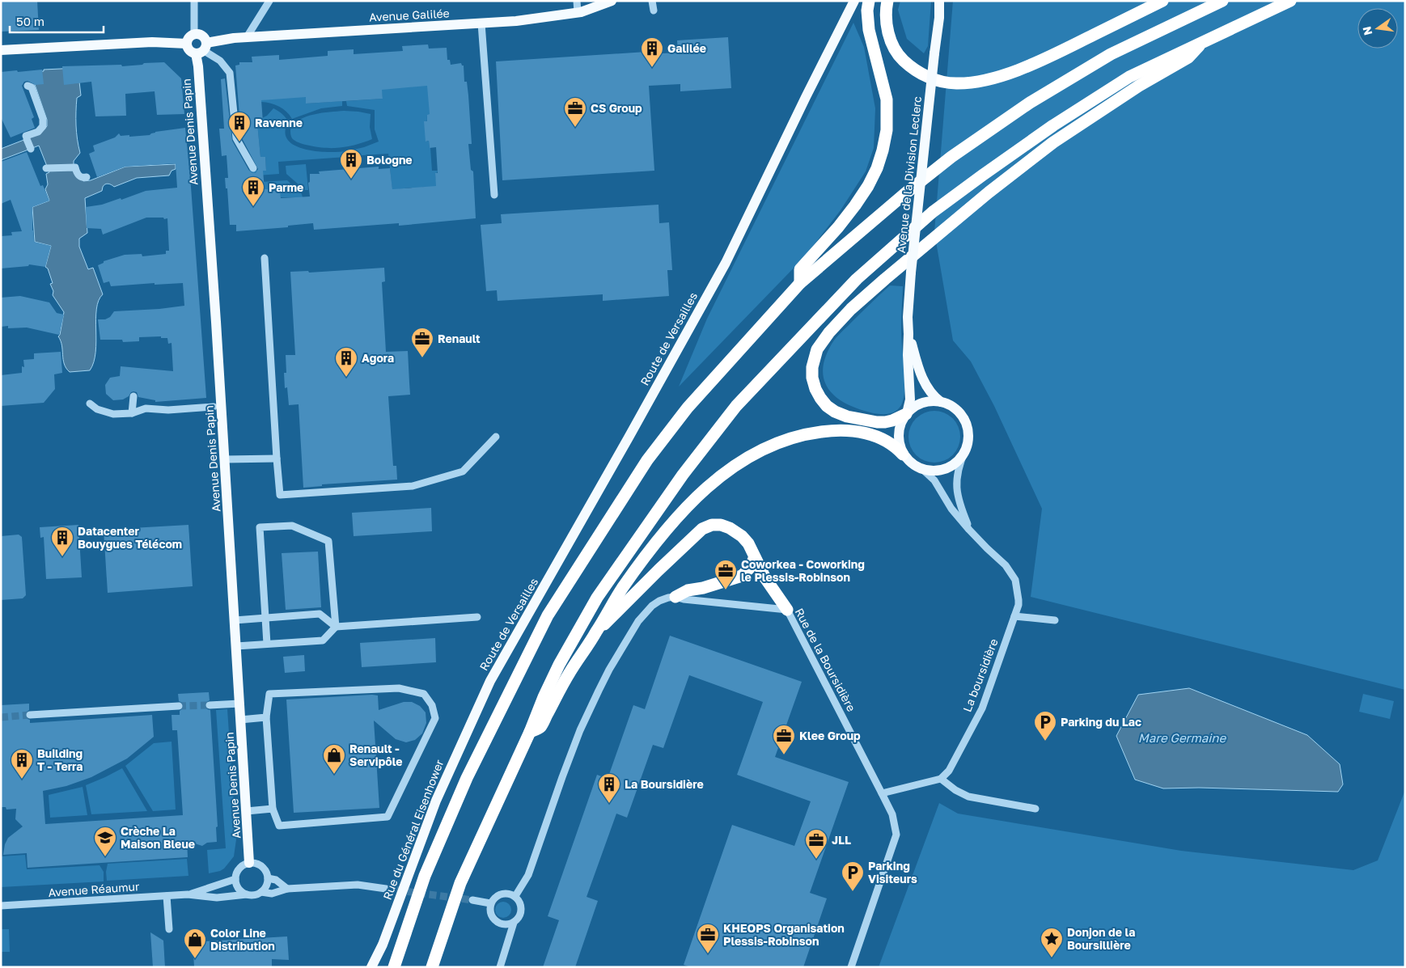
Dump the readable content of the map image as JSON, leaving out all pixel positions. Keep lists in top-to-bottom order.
{
  "streets": {
    "main road": [
      "Avenue Galilée",
      "Avenue Denis Papin",
      "Avenue de la Division Leclerc",
      "Route de Versailles",
      "Rue du Général Eisenhower"
    ],
    "street": ["Rue de la Boursidière", "La boursidière", "Avenue Réaumur"]
  },
  "crossings": [
    ["Avenue Galilée", "Avenue Denis Papin"],
    ["Avenue Denis Papin", "Avenue Réaumur"],
    ["Avenue de la Division Leclerc", "La boursidière"],
    ["Route de Versailles", "Rue du Général Eisenhower"]
  ],
  "water": ["Mare Germaine"],
  "places": {
    "building": [
      "Galilée",
      "Ravenne",
      "Bologne",
      "Parme",
      "Agora",
      "Datacenter Bouygues Télécom",
      "Building T - Terra",
      "La Boursidière"
    ],
    "office": [
      "CS Group",
      "Renault",
      "Coworkea - Coworking le Plessis-Robinson",
      "Klee Group",
      "JLL",
      "KHEOPS Organisation Plessis-Robinson"
    ],
    "parking": ["Parking du Lac", "Parking Visiteurs"],
    "shop": ["Renault - Servipôle", "Color Line Distribution"],
    "school or university": ["Crèche La Maison Bleue"],
    "place": ["Donjon de la Boursillière"]
  },
  "scale_bar": "50 m",
  "north": "left"
}
